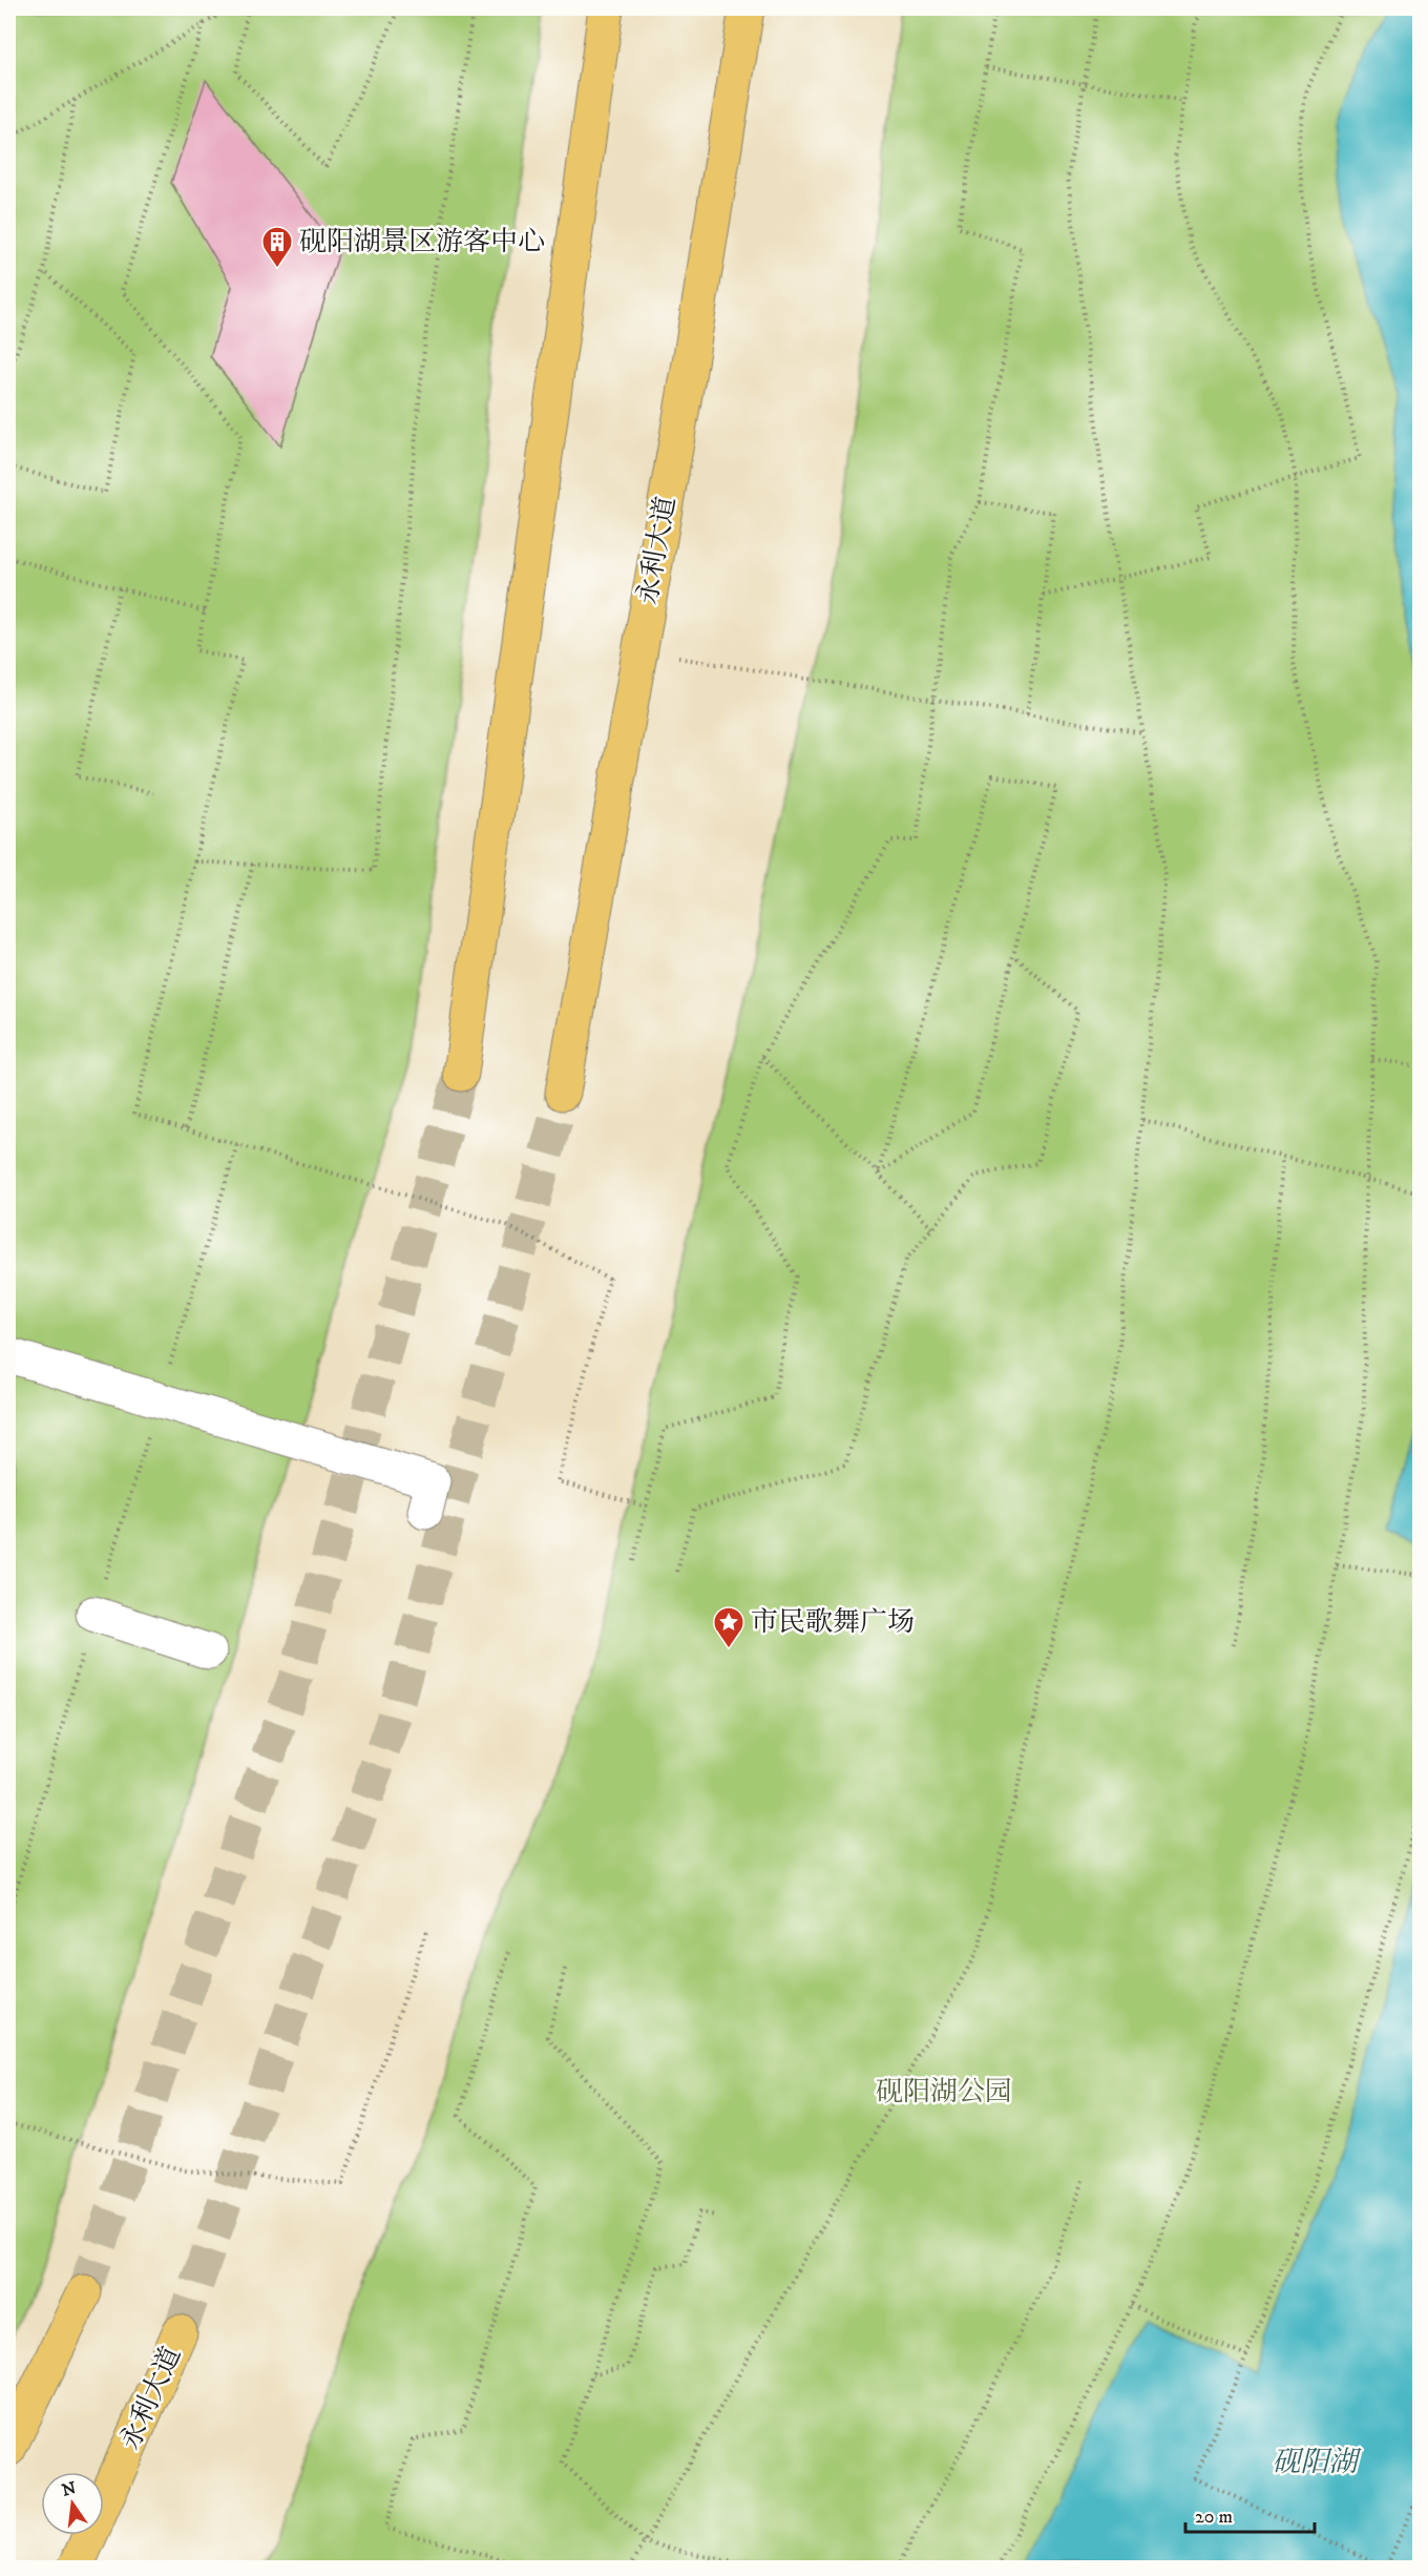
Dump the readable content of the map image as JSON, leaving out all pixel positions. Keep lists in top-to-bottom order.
{
  "streets": {
    "main road": ["永利大道"]
  },
  "water": ["砚阳湖"],
  "parks": ["砚阳湖公园"],
  "places": {
    "building": ["砚阳湖景区游客中心"],
    "place": ["市民歌舞广场"]
  },
  "scale_bar": "20 m",
  "north": "top"
}
